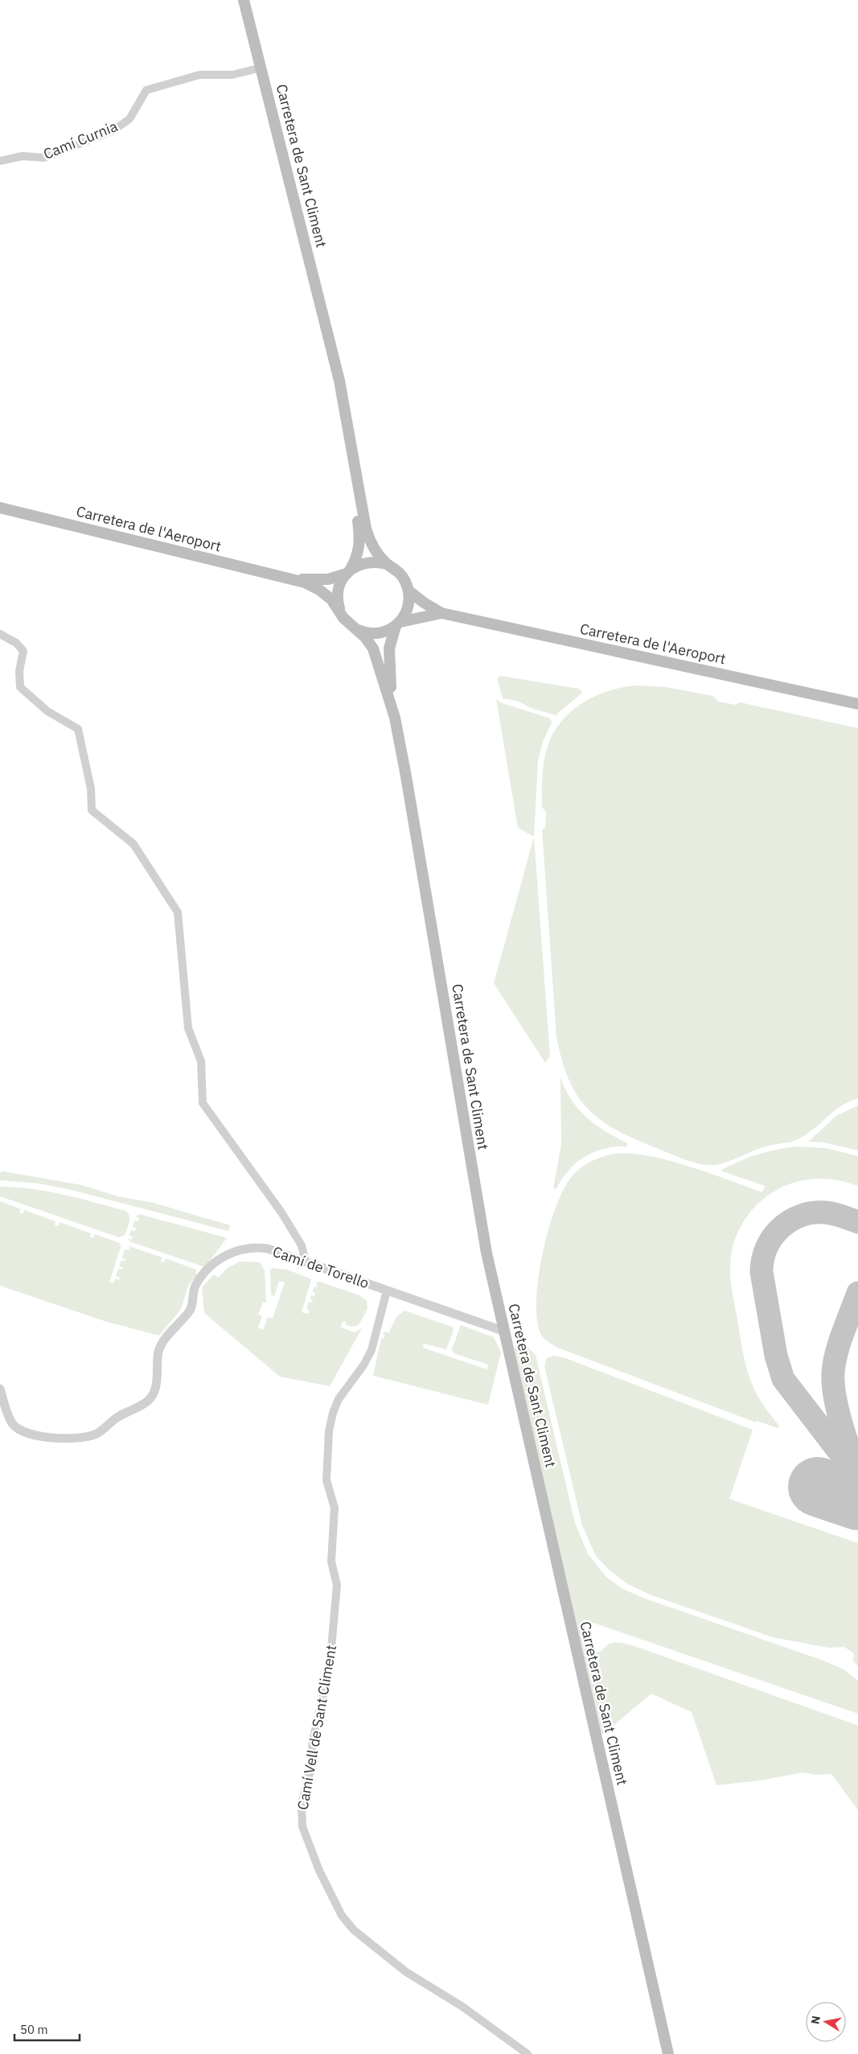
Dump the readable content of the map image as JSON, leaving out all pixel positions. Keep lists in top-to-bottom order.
{
  "streets": {
    "main road": ["Carretera de Sant Climent", "Carretera de l'Aeroport"],
    "street": ["Camí Curnia", "Camí de Torello", "Camí Vell de Sant Climent"]
  },
  "crossings": [
    ["Camí Curnia", "Carretera de Sant Climent"],
    ["Carretera de Sant Climent", "Camí de Torello"],
    ["Camí de Torello", "Camí Vell de Sant Climent"]
  ],
  "scale_bar": "50 m",
  "north": "left"
}
